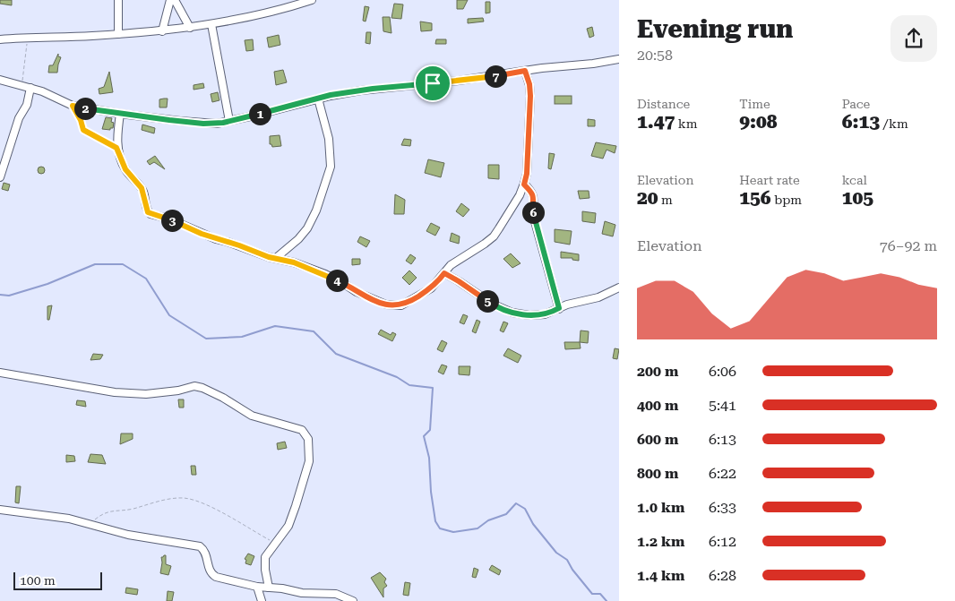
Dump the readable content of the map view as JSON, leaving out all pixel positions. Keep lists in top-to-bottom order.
{
  "scale_bar": "100 m",
  "page": {
    "heading": ["Evening run", "20:58"],
    "pins": [
      "7",
      "2",
      "1",
      "6",
      "3",
      "4",
      "5"
    ],
    "stats": [
      ["Distance", "1.47 km"],
      ["Time", "9:08"],
      ["Pace", "6:13 /km"],
      ["Elevation", "20 m"],
      ["Heart rate", "156 bpm"],
      ["kcal", "105"]
    ],
    "chart": ["Elevation", "76–92 m"],
    "list": [
      {
        "name": "200 m",
        "note": "6:06"
      },
      {
        "name": "400 m",
        "note": "5:41"
      },
      {
        "name": "600 m",
        "note": "6:13"
      },
      {
        "name": "800 m",
        "note": "6:22"
      },
      {
        "name": "1.0 km",
        "note": "6:33"
      },
      {
        "name": "1.2 km",
        "note": "6:12"
      },
      {
        "name": "1.4 km",
        "note": "6:28"
      }
    ],
    "scale": "100 m"
  }
}
